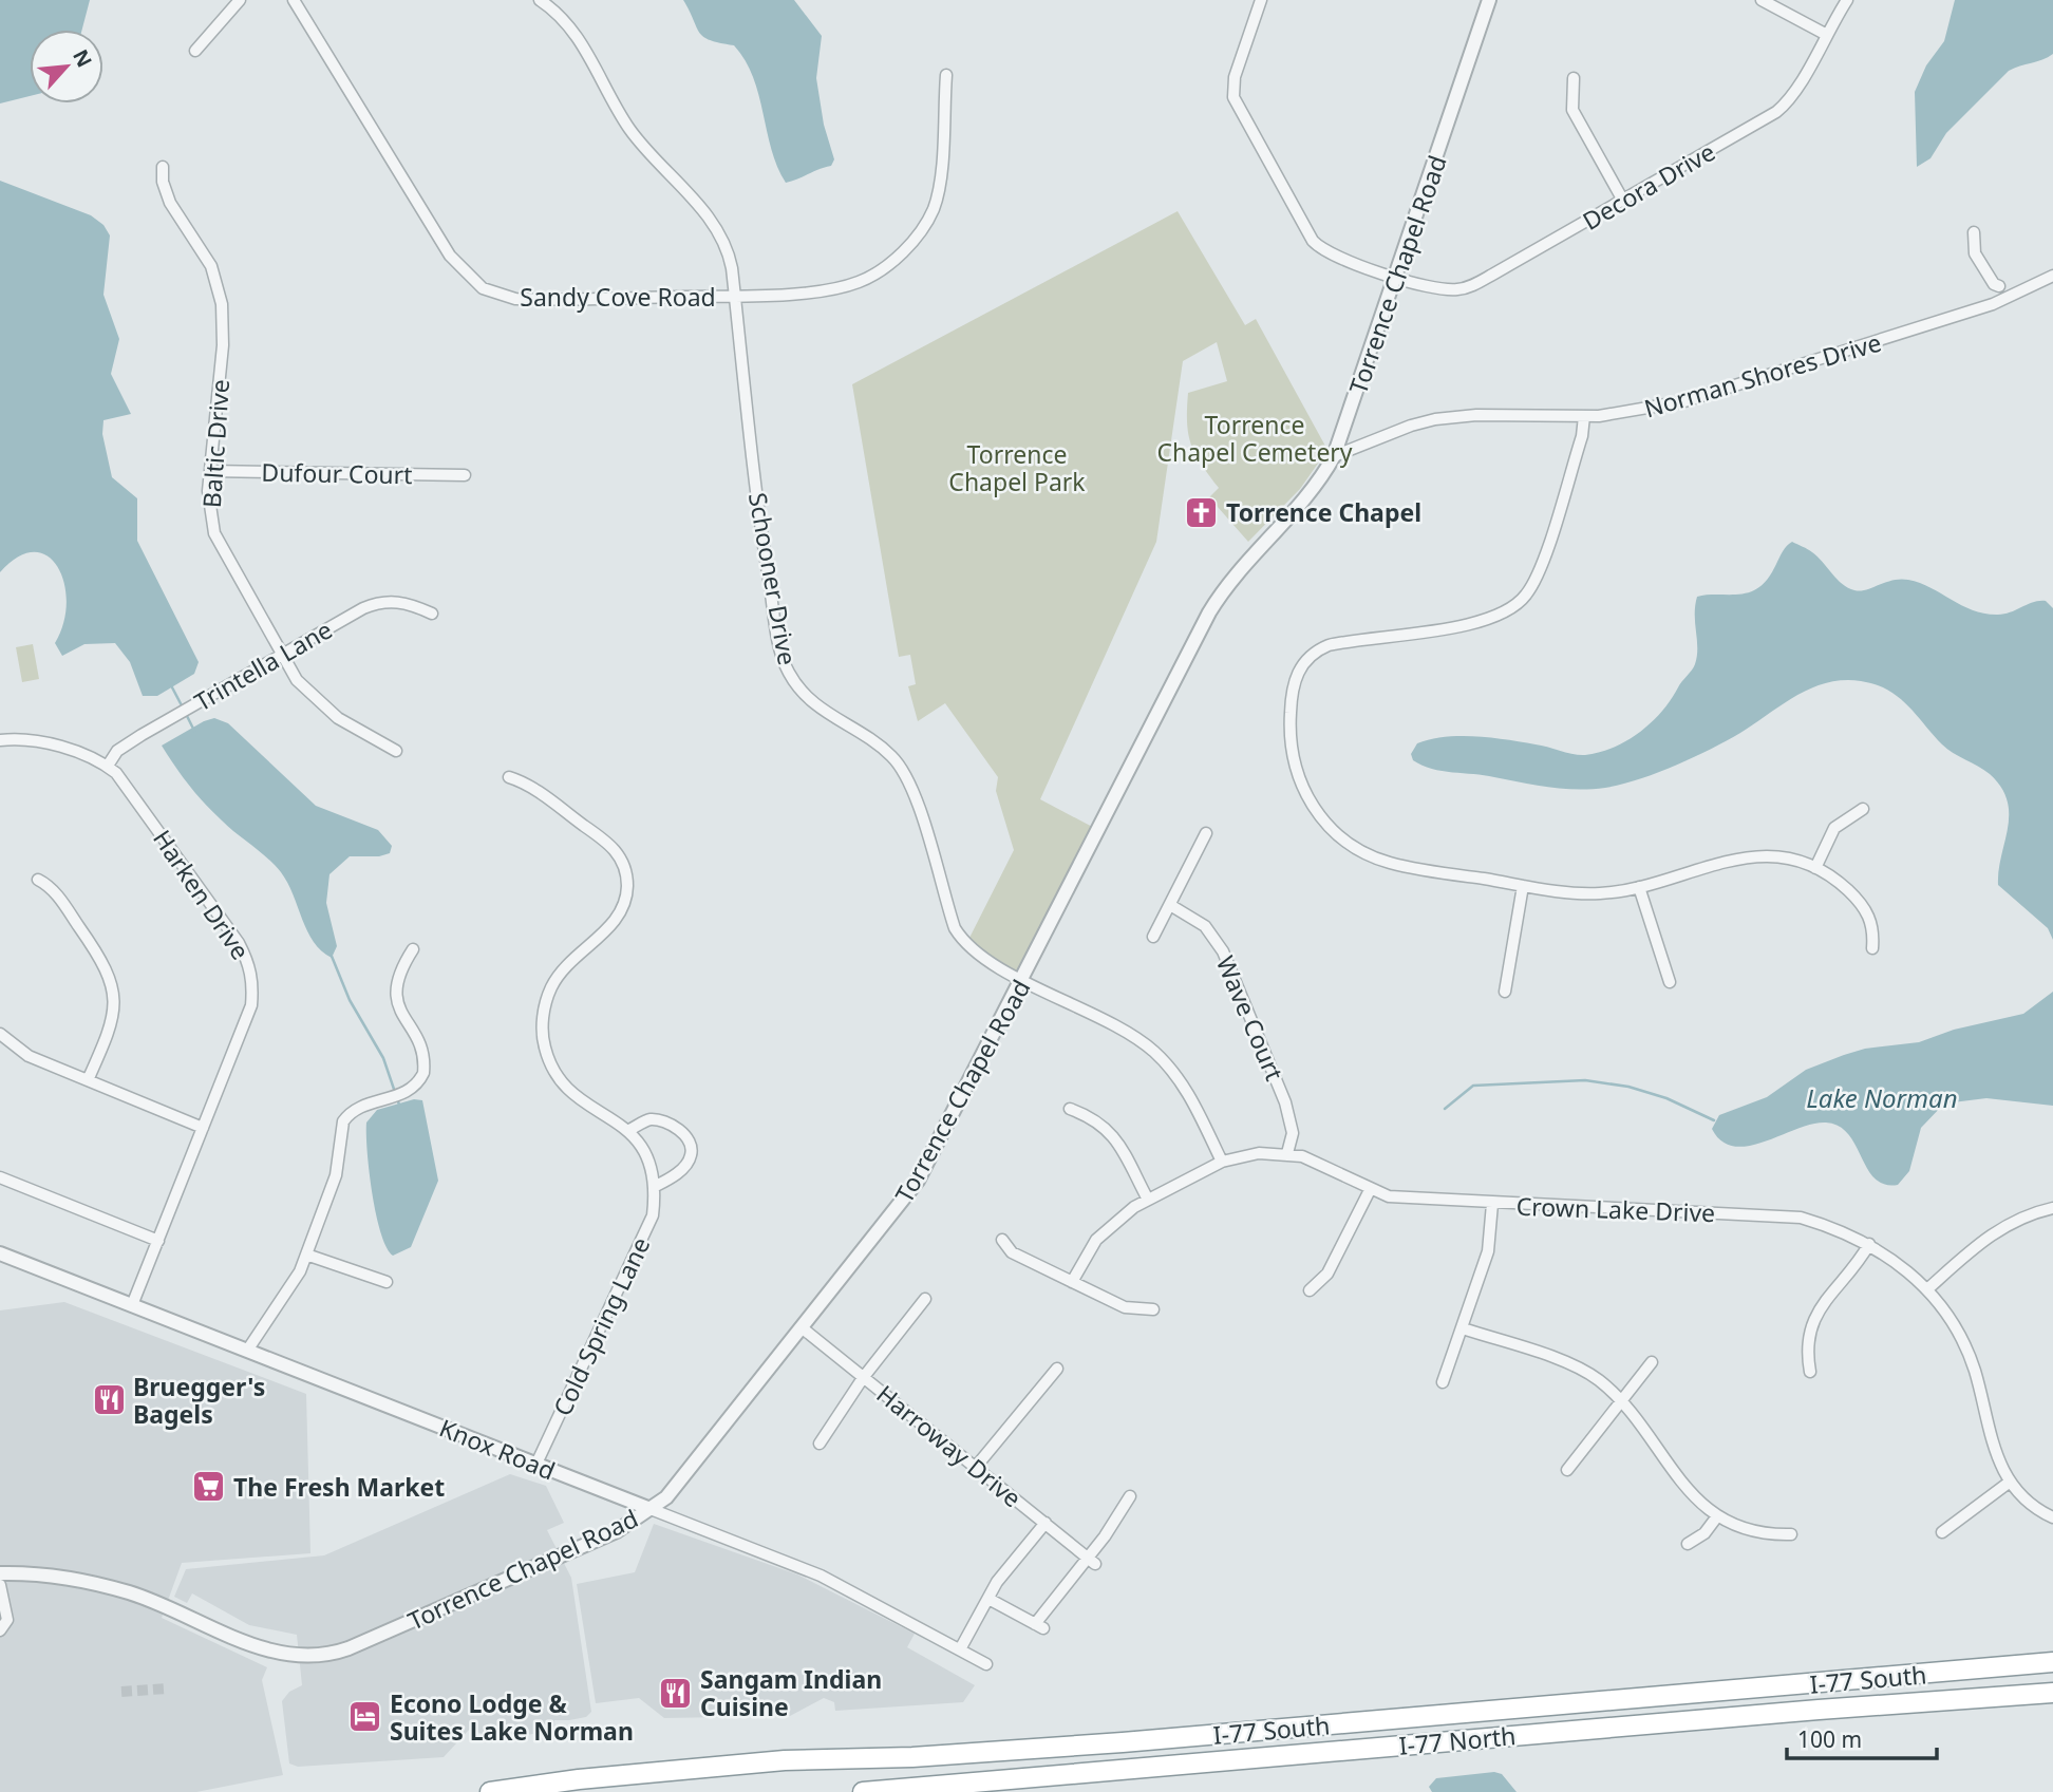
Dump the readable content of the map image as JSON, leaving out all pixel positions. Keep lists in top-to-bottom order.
{
  "streets": {
    "highway": ["I-77 South", "I-77 North"],
    "street": [
      "Decora Drive",
      "Torrence Chapel Road",
      "Sandy Cove Road",
      "Norman Shores Drive",
      "Baltic Drive",
      "Dufour Court",
      "Schooner Drive",
      "Trintella Lane",
      "Harken Drive",
      "Wave Court",
      "Crown Lake Drive",
      "Cold Spring Lane",
      "Harroway Drive",
      "Knox Road"
    ]
  },
  "crossings": [
    ["Decora Drive", "Torrence Chapel Road"],
    ["Torrence Chapel Road", "Norman Shores Drive"],
    ["Torrence Chapel Road", "Schooner Drive"],
    ["Torrence Chapel Road", "Harroway Drive"],
    ["Torrence Chapel Road", "Knox Road"],
    ["Sandy Cove Road", "Schooner Drive"],
    ["Baltic Drive", "Dufour Court"],
    ["Baltic Drive", "Trintella Lane"],
    ["Schooner Drive", "Crown Lake Drive"],
    ["Trintella Lane", "Harken Drive"],
    ["Harken Drive", "Knox Road"],
    ["Wave Court", "Crown Lake Drive"],
    ["Cold Spring Lane", "Knox Road"]
  ],
  "water": ["Lake Norman"],
  "parks": ["Torrence Chapel Cemetery", "Torrence Chapel Park"],
  "places": {
    "church": ["Torrence Chapel"],
    "restaurant": ["Bruegger's Bagels", "Sangam Indian Cuisine"],
    "supermarket": ["The Fresh Market"],
    "hotel": ["Econo Lodge & Suites Lake Norman"]
  },
  "scale_bar": "100 m",
  "north": "top right"
}
